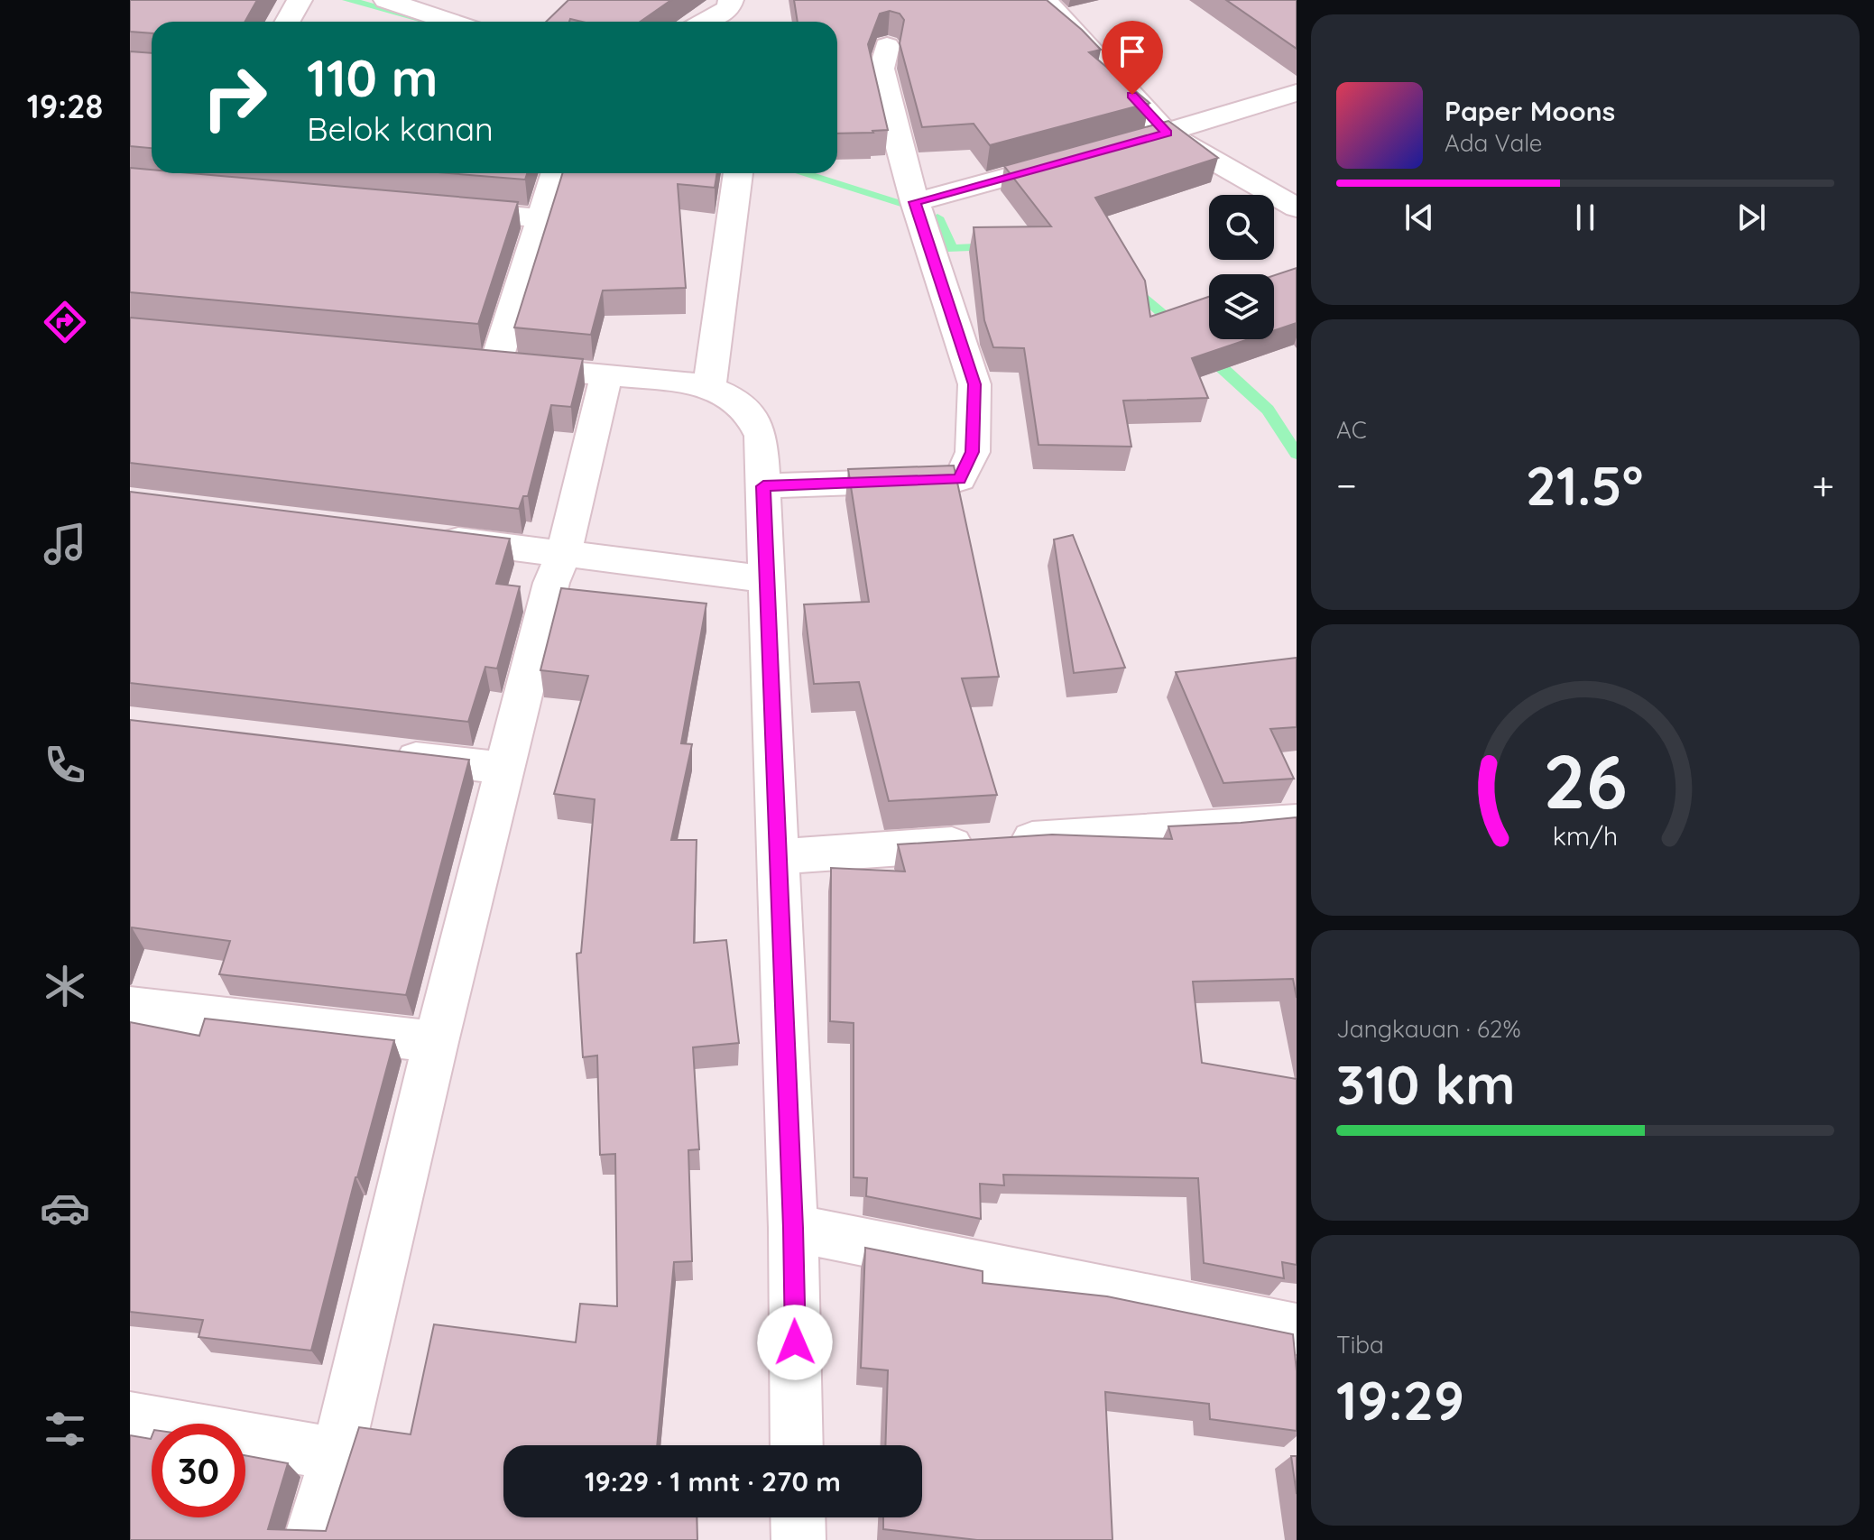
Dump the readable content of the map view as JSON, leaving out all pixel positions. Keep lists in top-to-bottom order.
{
  "page": {
    "tabs": "19:28",
    "turn": ["110 m", "Belok kanan"],
    "song": ["Paper Moons", "Ada Vale"],
    "tile": [
      "AC",
      ["Jangkauan · 62%", "310 km"],
      ["Tiba", "19:29"]
    ],
    "heat": ["−", "21.5°", "+"],
    "limit": "30",
    "trip": "19:29 · 1 mnt · 270 m",
    "gauge": ["26", "km/h"]
  }
}
